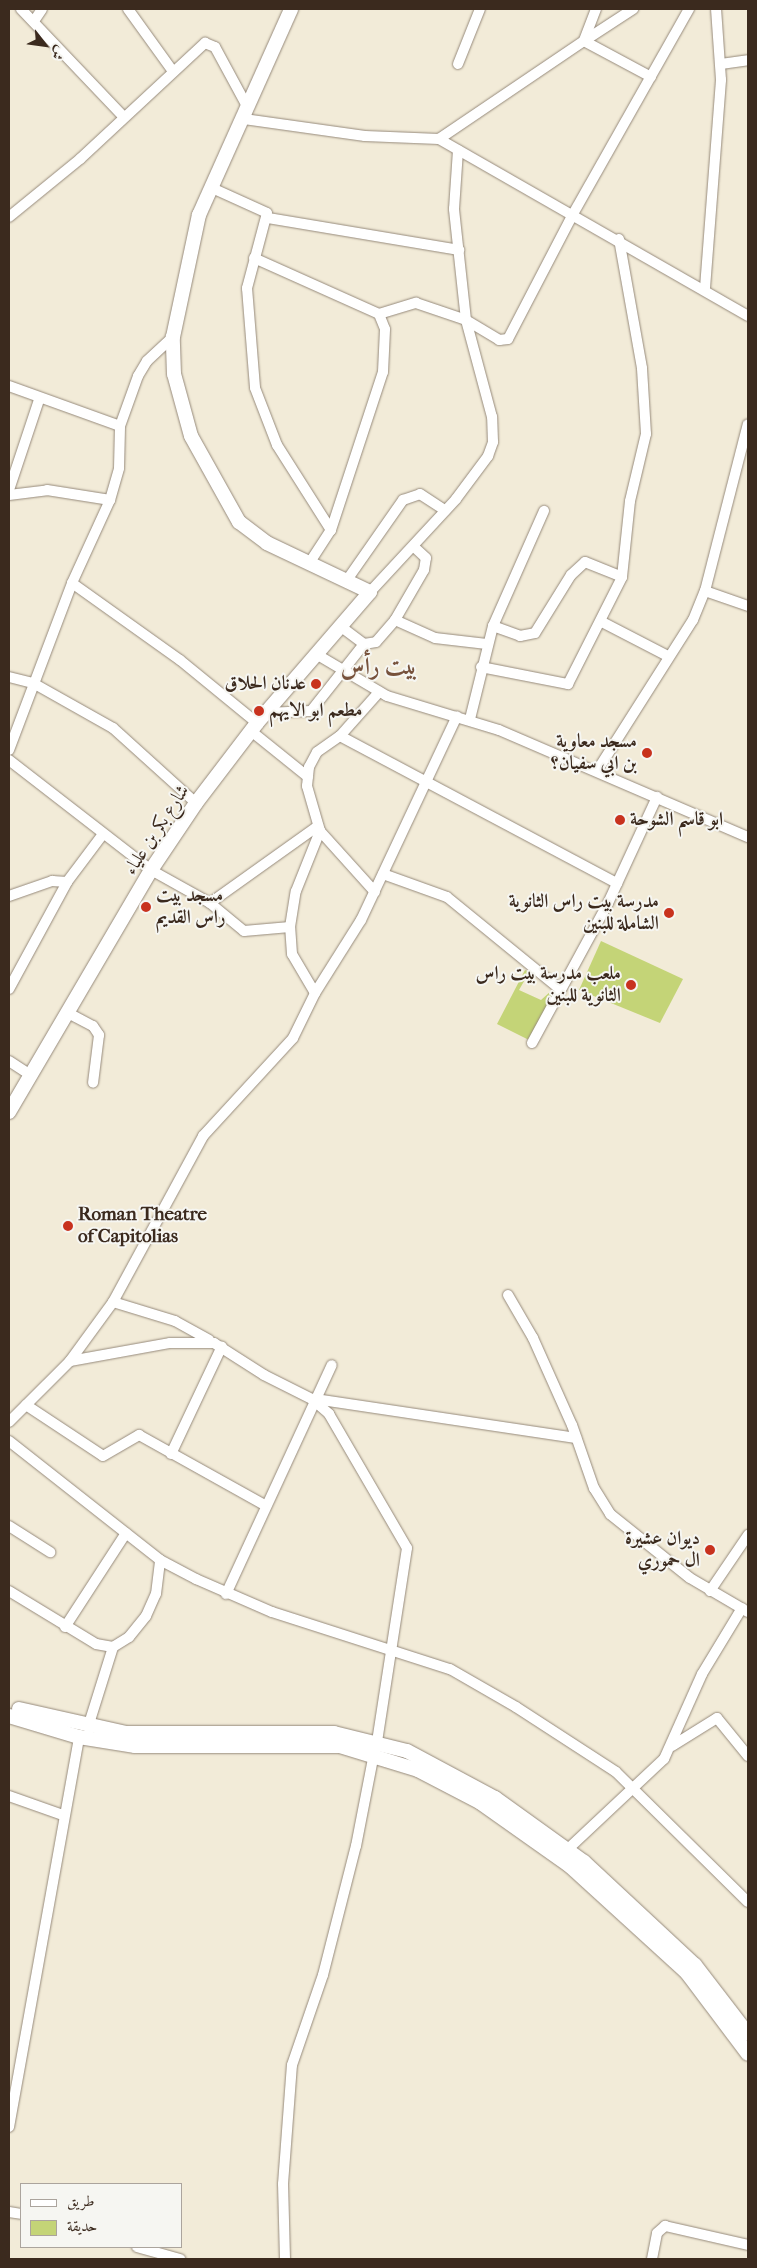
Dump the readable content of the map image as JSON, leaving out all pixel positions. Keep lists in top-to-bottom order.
{
  "streets": {
    "main road": ["شارع بكر بن علياء"]
  },
  "districts": ["بيت رأس"],
  "places": [
    "عدنان الحلاق",
    "مطعم ابو الايهم",
    "مسجد معاوية بن ابي سفيان؟",
    "ابو قاسم الشوحة",
    "مسجد بيت راس القديم",
    "مدرسة بيت راس الثانوية الشاملة للبنين",
    "ملعب مدرسة بيت راس الثانوية للبنين",
    "Roman Theatre of Capitolias",
    "ديوان عشيرة ال حموري"
  ],
  "legend": ["طريق", "حديقة"],
  "north": "bottom right"
}
